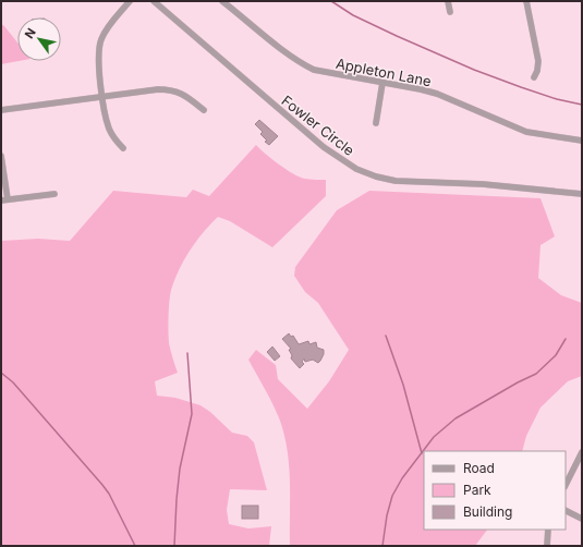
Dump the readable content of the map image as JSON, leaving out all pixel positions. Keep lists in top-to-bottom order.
{
  "streets": {
    "street": ["Appleton Lane", "Fowler Circle"]
  },
  "legend": ["Road", "Park", "Building"],
  "north": "top left"
}
